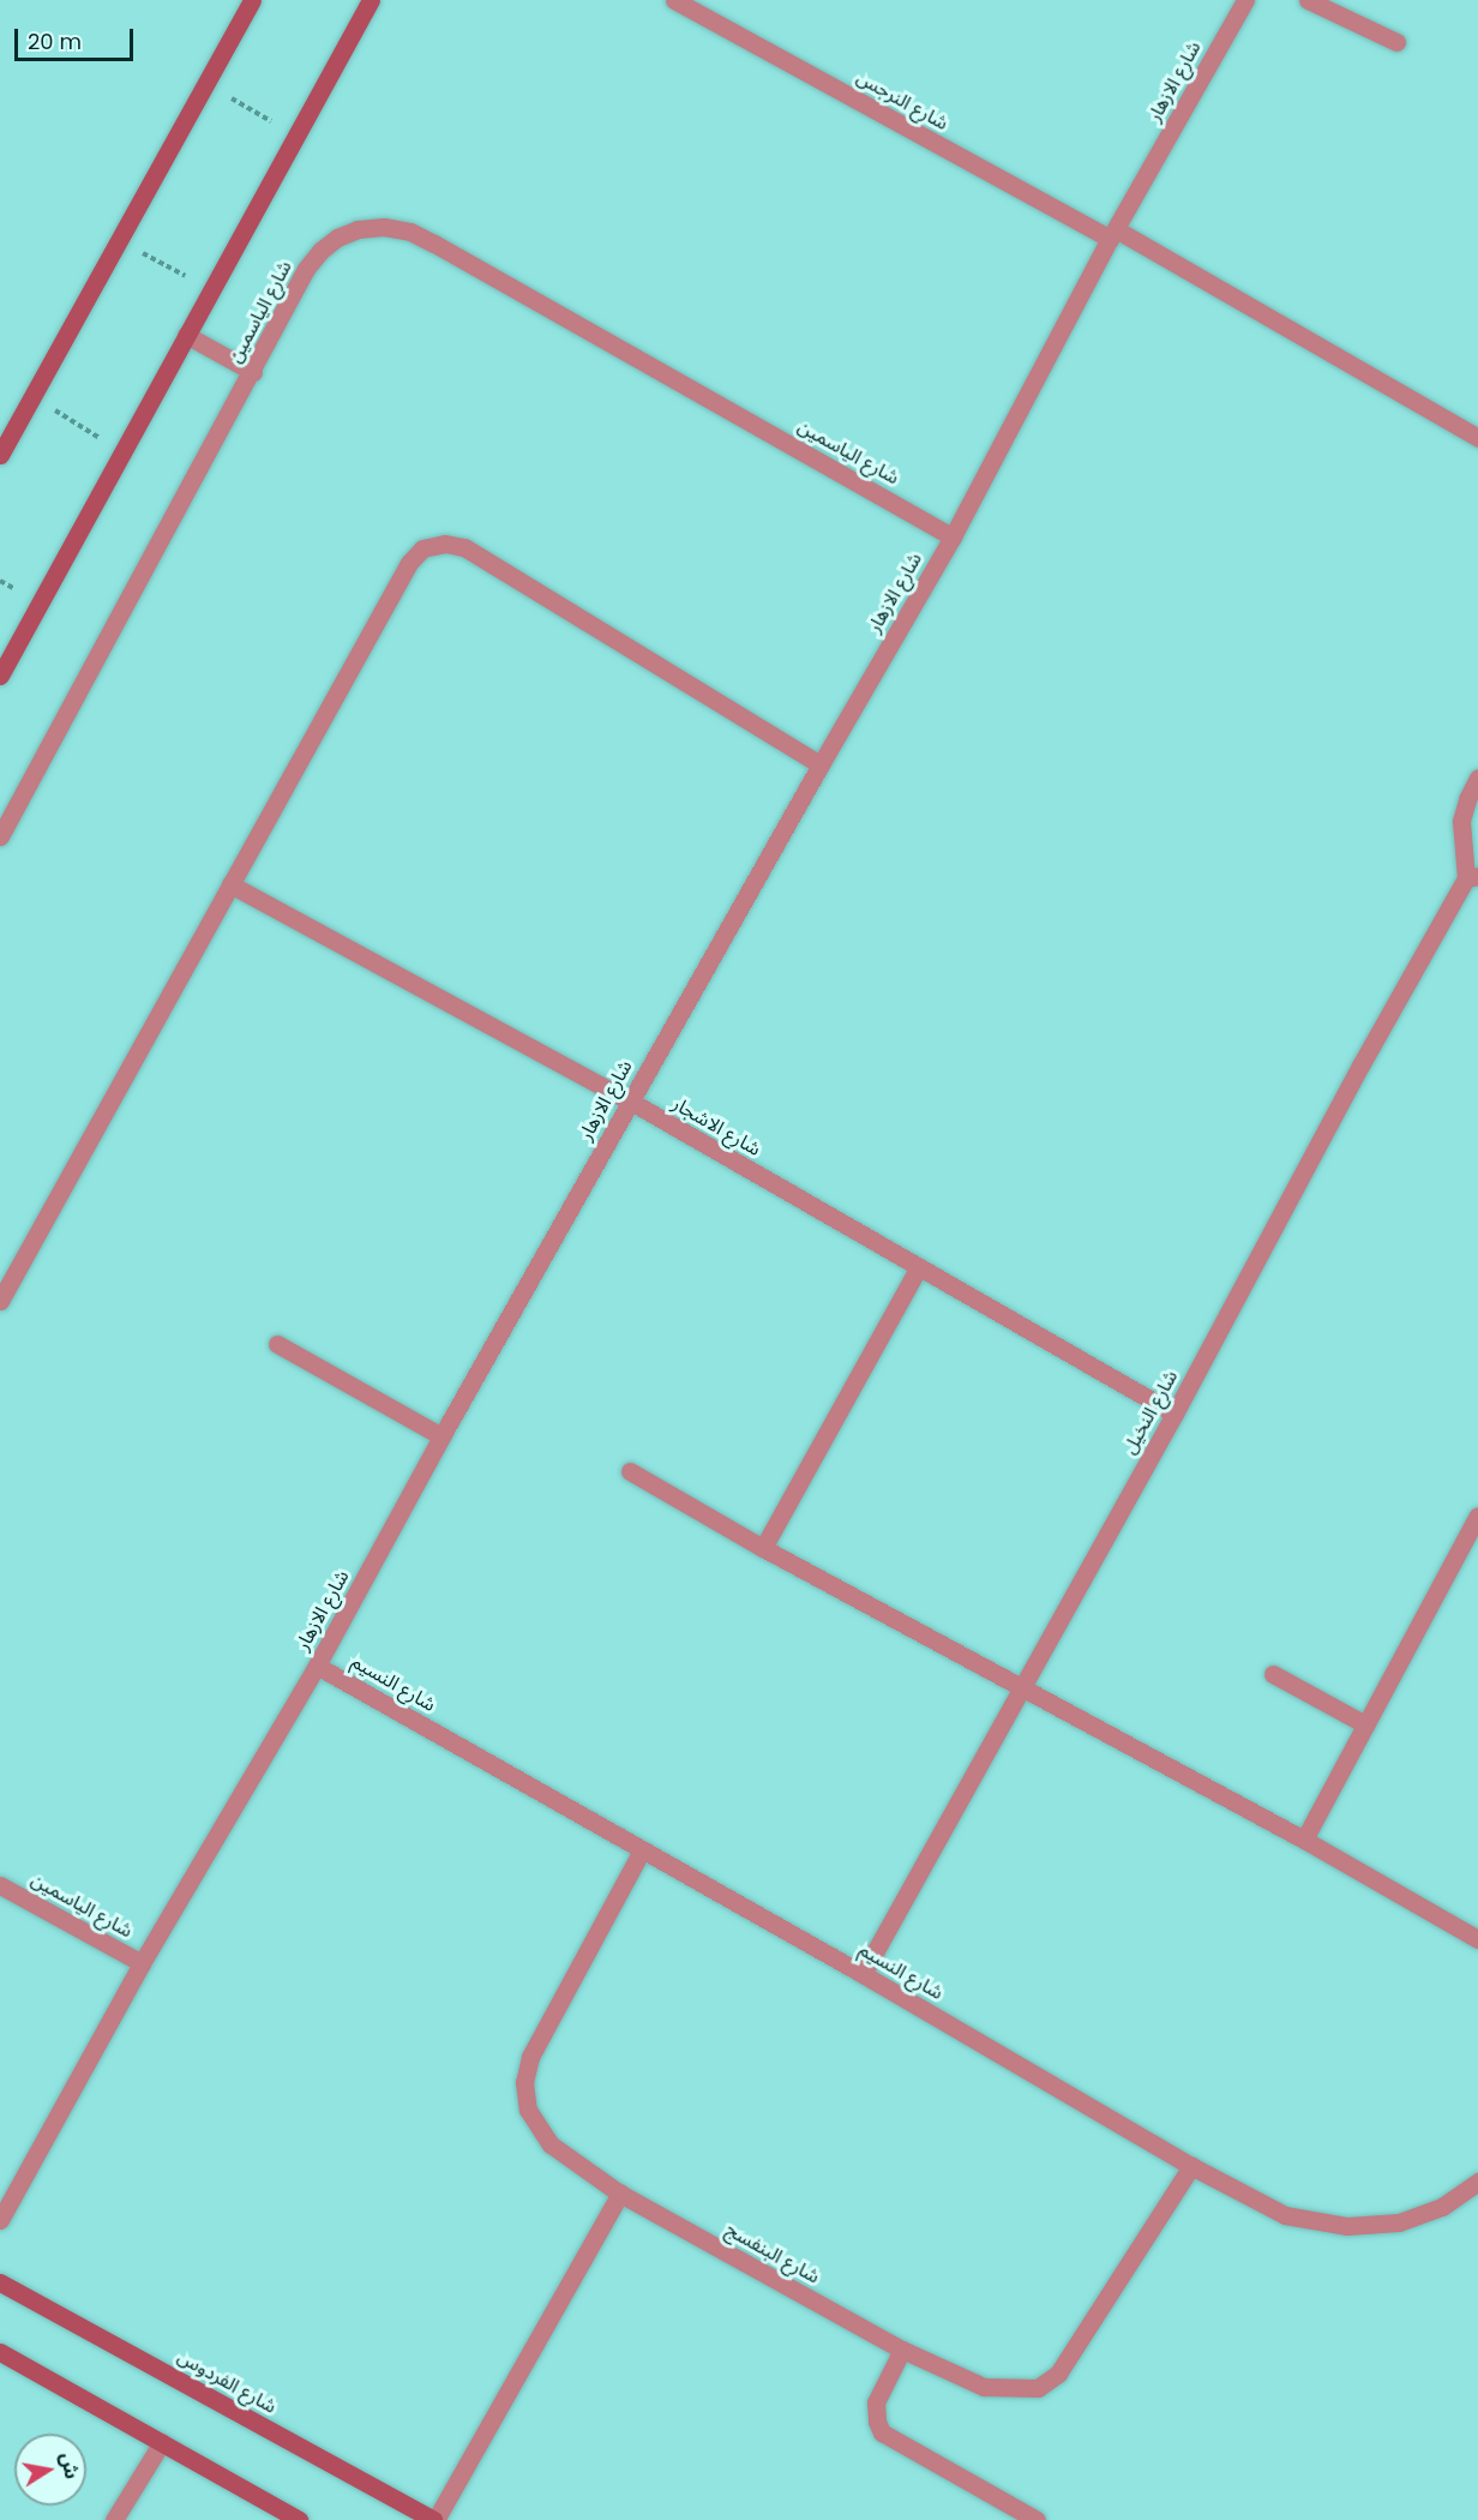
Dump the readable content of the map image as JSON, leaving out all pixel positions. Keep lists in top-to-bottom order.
{
  "streets": {
    "street": [
      "شارع الازهار",
      "شارع النرجس",
      "شارع الياسمين",
      "شارع الاشجار",
      "شارع النخيل",
      "شارع النسيم",
      "شارع البنفسج",
      "شارع الفردوس"
    ]
  },
  "crossings": [
    ["شارع الازهار", "شارع النرجس"],
    ["شارع الازهار", "شارع الياسمين"],
    ["شارع الازهار", "شارع الاشجار"],
    ["شارع الازهار", "شارع النسيم"],
    ["شارع الاشجار", "شارع النخيل"],
    ["شارع النخيل", "شارع النسيم"],
    ["شارع النسيم", "شارع البنفسج"]
  ],
  "scale_bar": "20 m",
  "north": "right"
}
